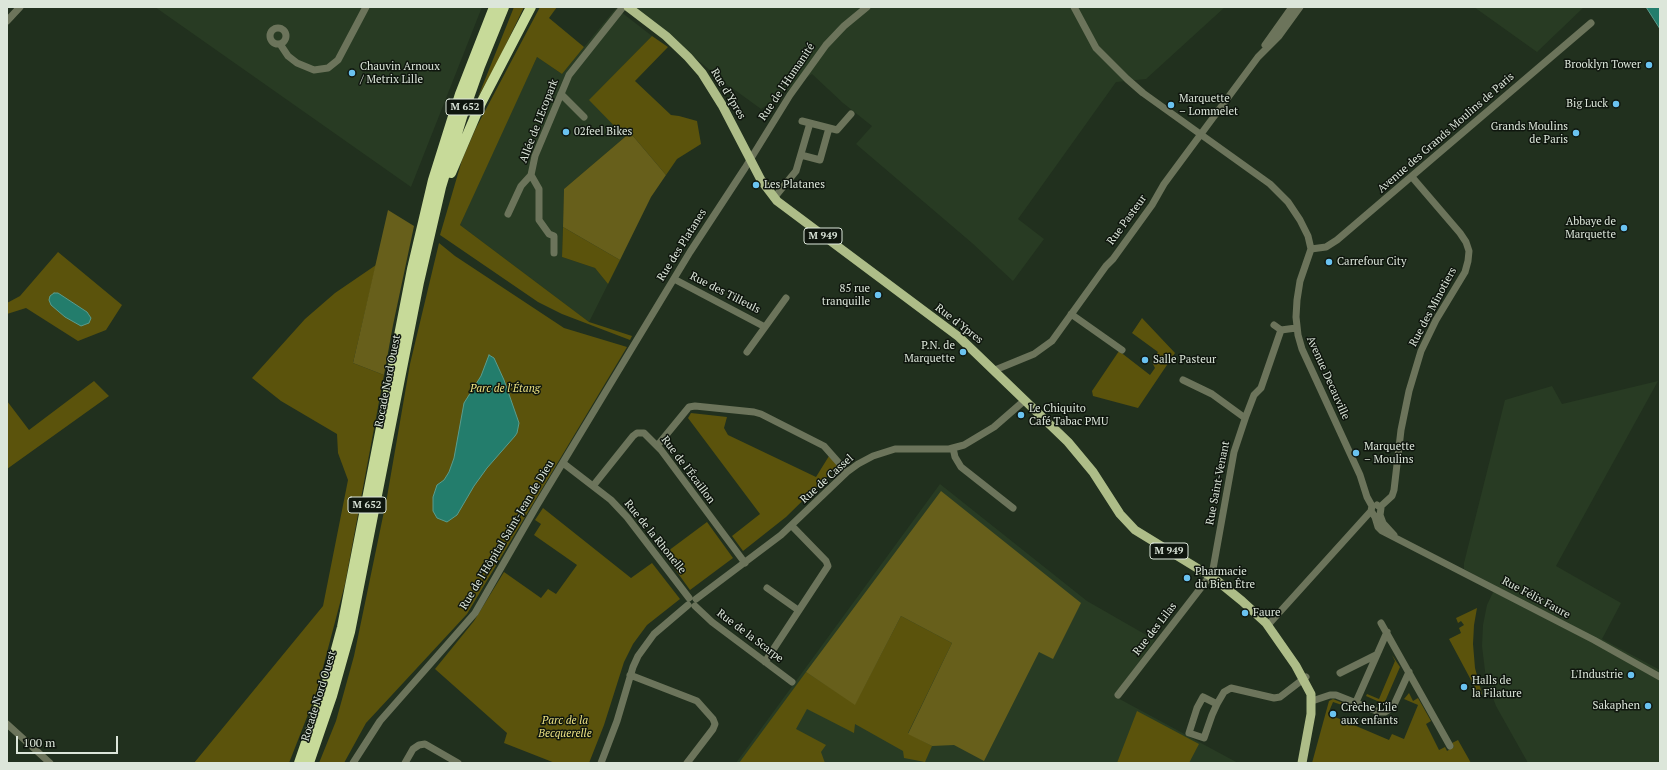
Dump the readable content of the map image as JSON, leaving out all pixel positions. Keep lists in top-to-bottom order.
{
  "streets": {
    "highway": ["M 652", "Rocade Nord Ouest"],
    "main road": ["Rue d'Ypres", "M 949"],
    "street": [
      "Rue de l'Humanité",
      "Allée de L'Ecopark",
      "Avenue des Grands Moulins de Paris",
      "Rue Pasteur",
      "Rue des Platanes",
      "Rue des Tilleuls",
      "Rue des Minotiers",
      "Avenue Decauville",
      "Rue de l'Écaillon",
      "Rue de Cassel",
      "Rue Saint-Venant",
      "Rue de l'Hôpital Saint-Jean de Dieu",
      "Rue de la Rhonelle",
      "Rue Félix Faure",
      "Rue des Lilas",
      "Rue de la Scarpe"
    ]
  },
  "crossings": [
    ["Rue de l'Humanité", "Rue d'Ypres"],
    ["Rue de l'Humanité", "Rue des Platanes"],
    ["Rue d'Ypres", "Rue Pasteur"],
    ["Rue d'Ypres", "M 949"],
    ["Rue d'Ypres", "Rue des Platanes"],
    ["Rue d'Ypres", "Rue de Cassel"],
    ["Rue d'Ypres", "Rue Saint-Venant"],
    ["Rue d'Ypres", "Rue des Lilas"],
    ["Avenue des Grands Moulins de Paris", "Rue des Minotiers"],
    ["Avenue des Grands Moulins de Paris", "Avenue Decauville"],
    ["Rue des Platanes", "Rue des Tilleuls"],
    ["Rue des Platanes", "Rue de l'Hôpital Saint-Jean de Dieu"],
    ["Rue des Minotiers", "Avenue Decauville"],
    ["Rue des Minotiers", "Rue Félix Faure"],
    ["Avenue Decauville", "Rue Félix Faure"],
    ["Rue de l'Écaillon", "Rue de Cassel"],
    ["Rue de l'Écaillon", "Rue de la Rhonelle"],
    ["Rue de Cassel", "Rue de la Rhonelle"],
    ["Rue de Cassel", "Rue de la Scarpe"],
    ["Rue Saint-Venant", "Rue des Lilas"],
    ["Rue de l'Hôpital Saint-Jean de Dieu", "Rue de la Rhonelle"],
    ["Rue de la Rhonelle", "Rue de la Scarpe"]
  ],
  "parks": ["Parc de l'Étang", "Parc de la Becquerelle"],
  "places": [
    "Brooklyn Tower",
    "Chauvin Arnoux / Metrix Lille",
    "Big Luck",
    "Marquette – Lommelet",
    "02feel Bikes",
    "Grands Moulins de Paris",
    "Les Platanes",
    "Abbaye de Marquette",
    "Carrefour City",
    "85 rue tranquille",
    "P.N. de Marquette",
    "Salle Pasteur",
    "Le Chiquito Café Tabac PMU",
    "Marquette – Moulins",
    "Pharmacie du Bien Être",
    "Faure",
    "L'Industrie",
    "Halls de la Filature",
    "Sakaphen",
    "Crèche L'île aux enfants"
  ],
  "scale_bar": "100 m"
}
